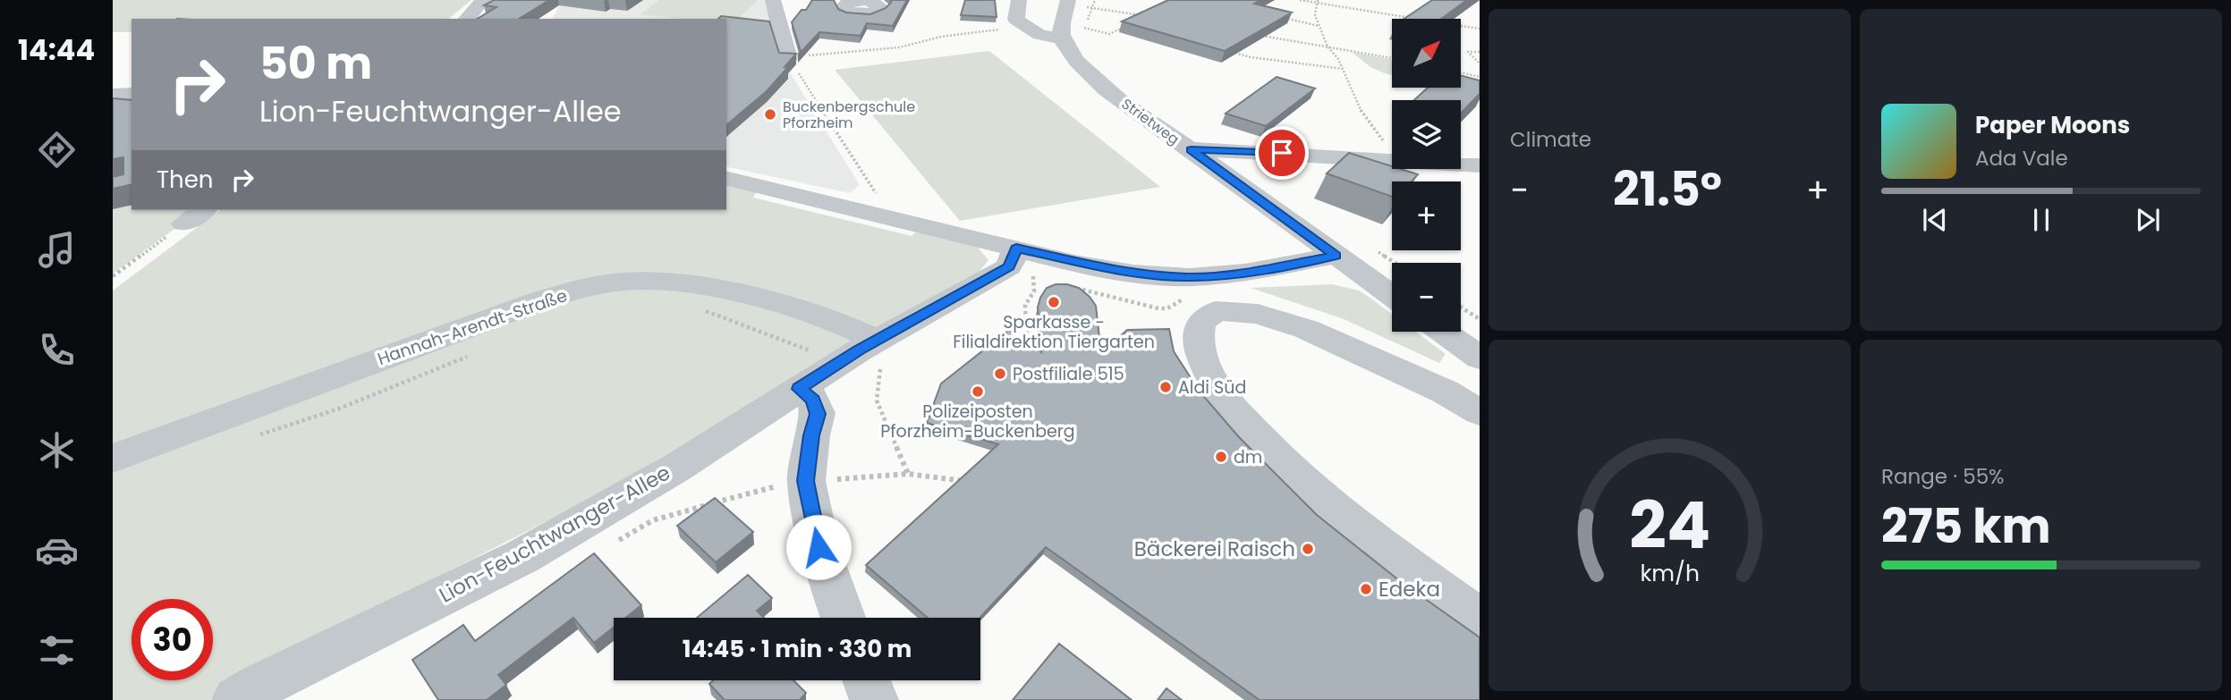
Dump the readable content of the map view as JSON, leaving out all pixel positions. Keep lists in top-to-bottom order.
{
  "streets": {
    "street": ["Strietweg", "Hannah-Arendt-Straße", "Lion-Feuchtwanger-Allee"]
  },
  "crossings": [
    ["Hannah-Arendt-Straße", "Lion-Feuchtwanger-Allee"]
  ],
  "places": [
    "Buckenbergschule Pforzheim",
    "Sparkasse - Filialdirektion Tiergarten",
    "Postfiliale 515",
    "Aldi Süd",
    "Polizeiposten Pforzheim-Buckenberg",
    "dm",
    "Bäckerei Raisch",
    "Edeka"
  ],
  "north": "top right",
  "page": {
    "tabs": "14:44",
    "tile": [
      "Climate",
      ["Range · 55%", "275 km"]
    ],
    "map_buttons": ["+", "−"],
    "turn": ["50 m", "Lion-Feuchtwanger-Allee"],
    "song": ["Paper Moons", "Ada Vale"],
    "then": "Then",
    "heat": ["−", "21.5°", "+"],
    "limit": "30",
    "trip": "14:45 · 1 min · 330 m",
    "gauge": ["24", "km/h"]
  }
}
